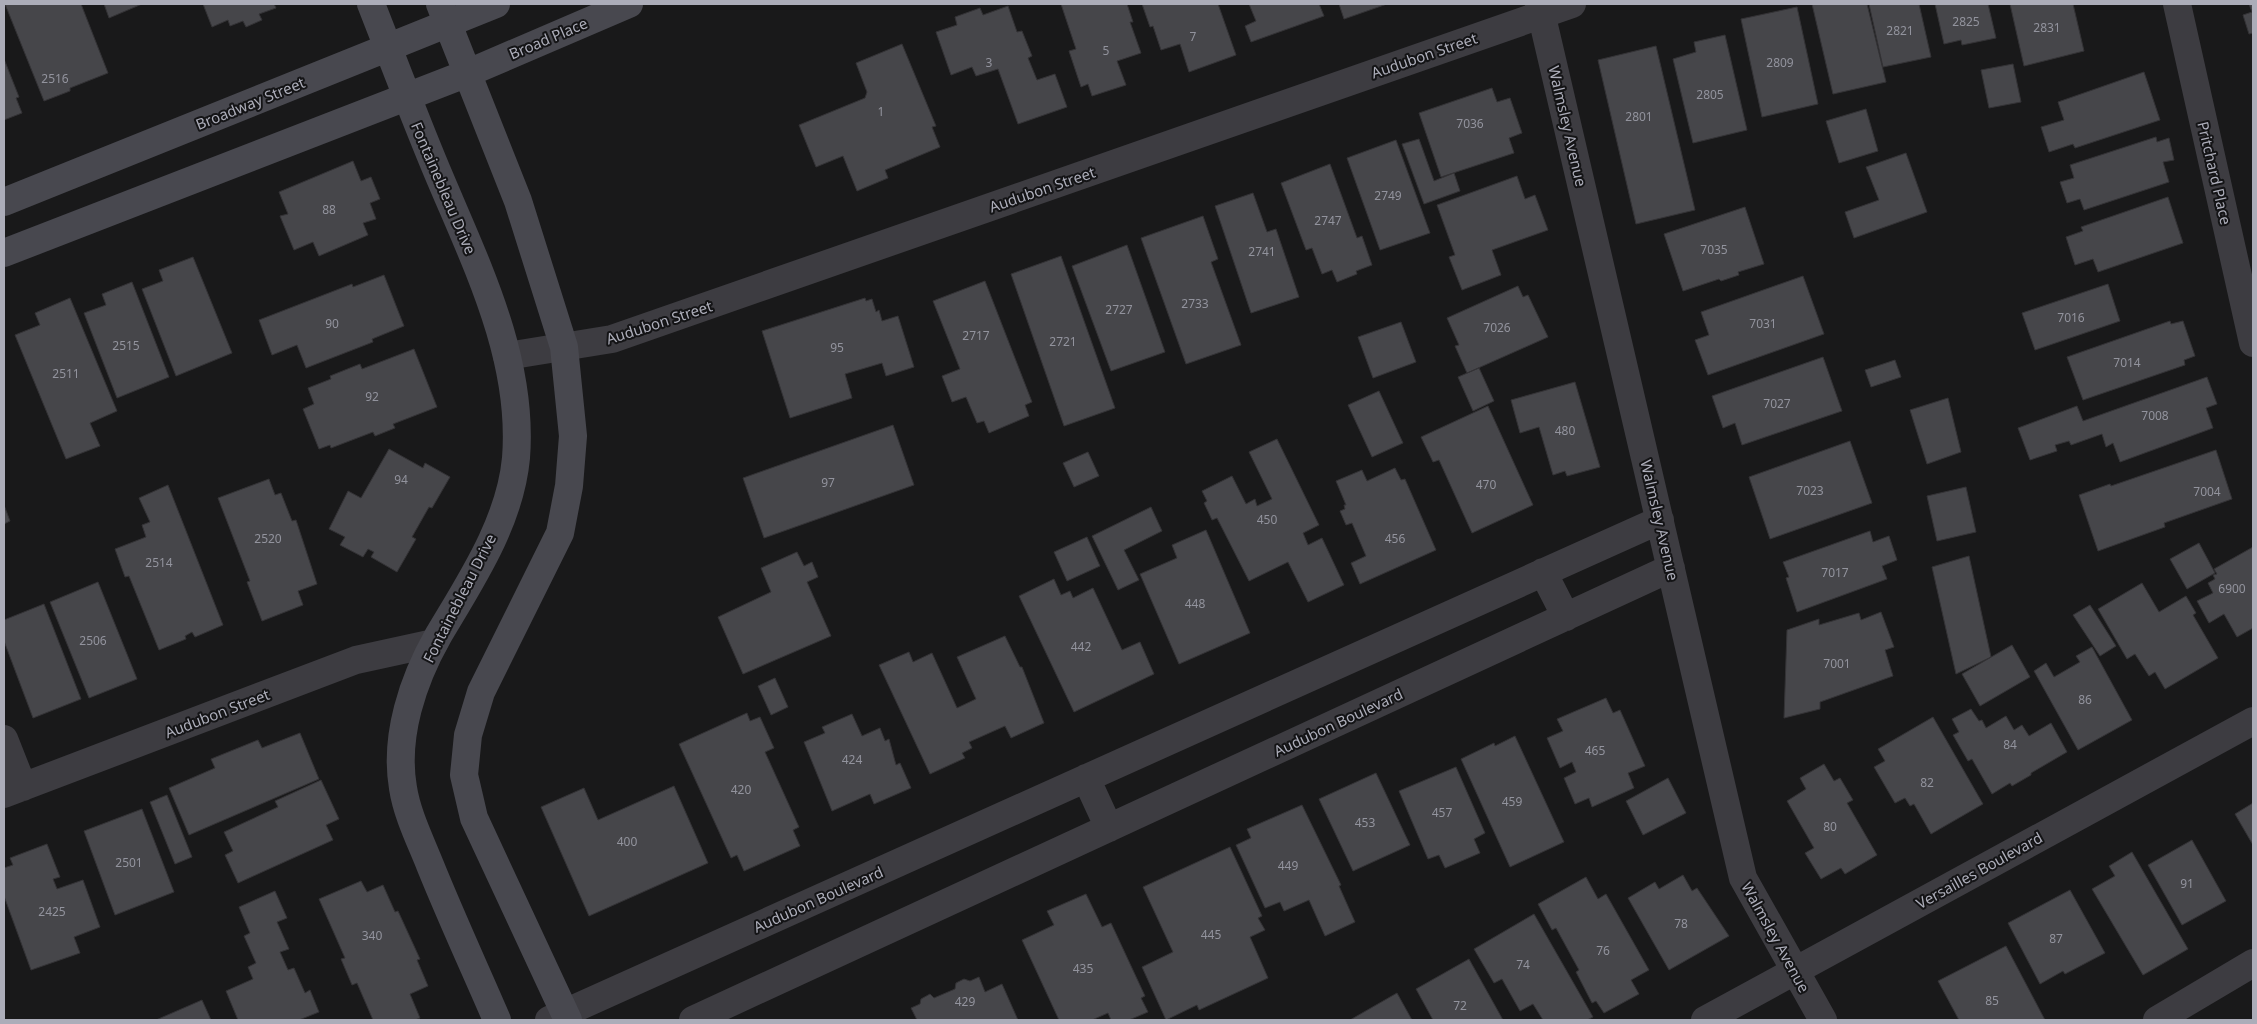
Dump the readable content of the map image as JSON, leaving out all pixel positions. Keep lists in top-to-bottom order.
{
  "streets": {
    "street": [
      "Broad Place",
      "Audubon Street",
      "Broadway Street",
      "Walmsley Avenue",
      "Pritchard Place",
      "Fontainebleau Drive",
      "Audubon Boulevard",
      "Versailles Boulevard"
    ]
  },
  "crossings": [
    ["Audubon Street", "Walmsley Avenue"],
    ["Audubon Street", "Fontainebleau Drive"],
    ["Broadway Street", "Fontainebleau Drive"],
    ["Walmsley Avenue", "Audubon Boulevard"],
    ["Walmsley Avenue", "Versailles Boulevard"]
  ],
  "house_numbers": [
    "2825",
    "2831",
    "2821",
    "7",
    "5",
    "3",
    "2809",
    "2516",
    "2805",
    "1",
    "2801",
    "7036",
    "2749",
    "88",
    "2747",
    "7035",
    "2741",
    "2733",
    "2727",
    "7016",
    "90",
    "7031",
    "7026",
    "2717",
    "2721",
    "2515",
    "95",
    "7014",
    "2511",
    "92",
    "7027",
    "7008",
    "480",
    "94",
    "97",
    "470",
    "7023",
    "7004",
    "450",
    "2520",
    "456",
    "2514",
    "7017",
    "6900",
    "448",
    "2506",
    "442",
    "7001",
    "86",
    "84",
    "465",
    "424",
    "82",
    "420",
    "459",
    "457",
    "453",
    "80",
    "400",
    "2501",
    "449",
    "91",
    "2425",
    "78",
    "445",
    "340",
    "87",
    "76",
    "74",
    "435",
    "85",
    "429",
    "72"
  ]
}
